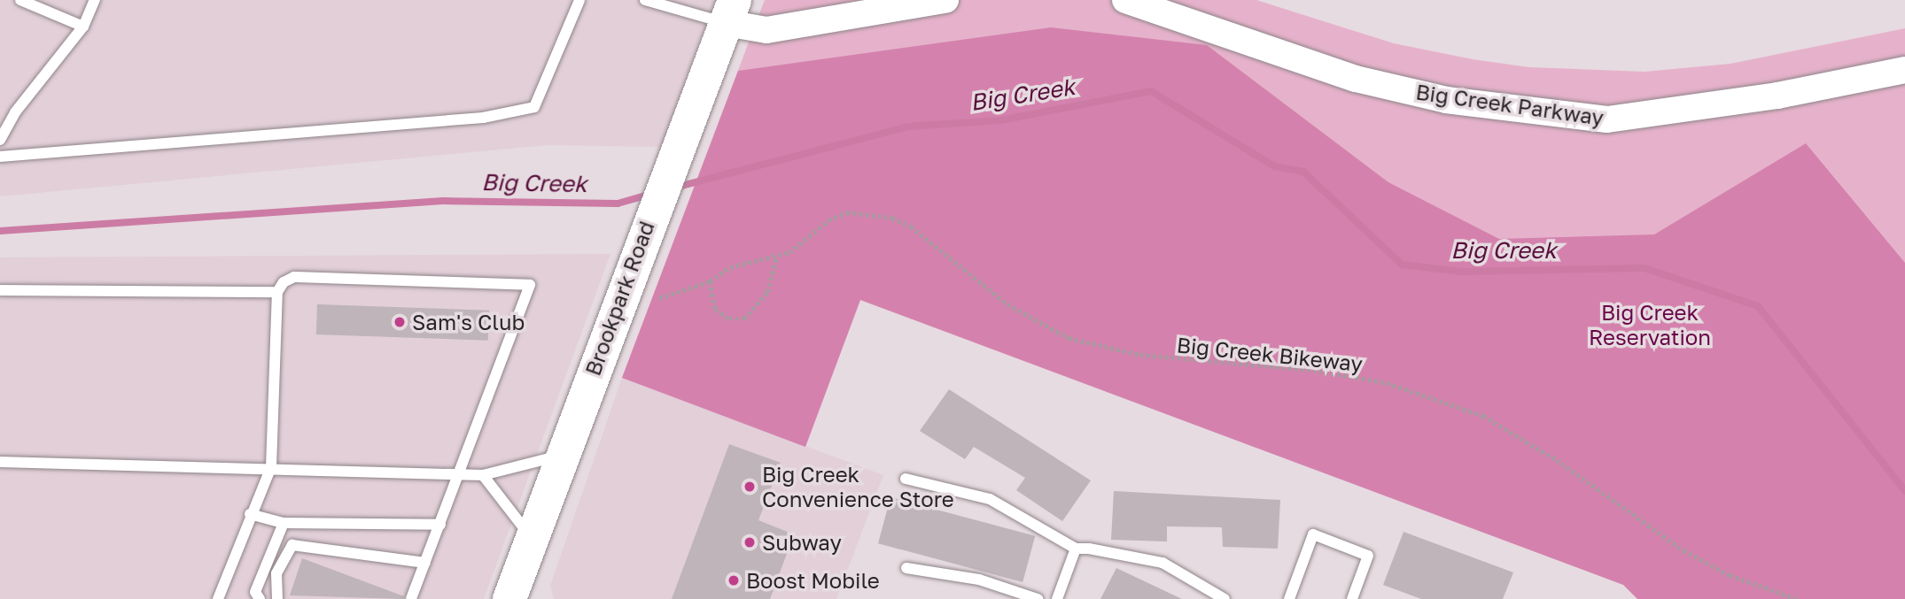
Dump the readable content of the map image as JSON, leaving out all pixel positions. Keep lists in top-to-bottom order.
{
  "streets": {
    "main road": ["Brookpark Road"],
    "street": ["Big Creek Parkway"],
    "path": ["Big Creek Bikeway"]
  },
  "water": ["Big Creek"],
  "parks": ["Big Creek Reservation"],
  "places": [
    "Sam's Club",
    "Big Creek Convenience Store",
    "Subway",
    "Boost Mobile"
  ]
}
